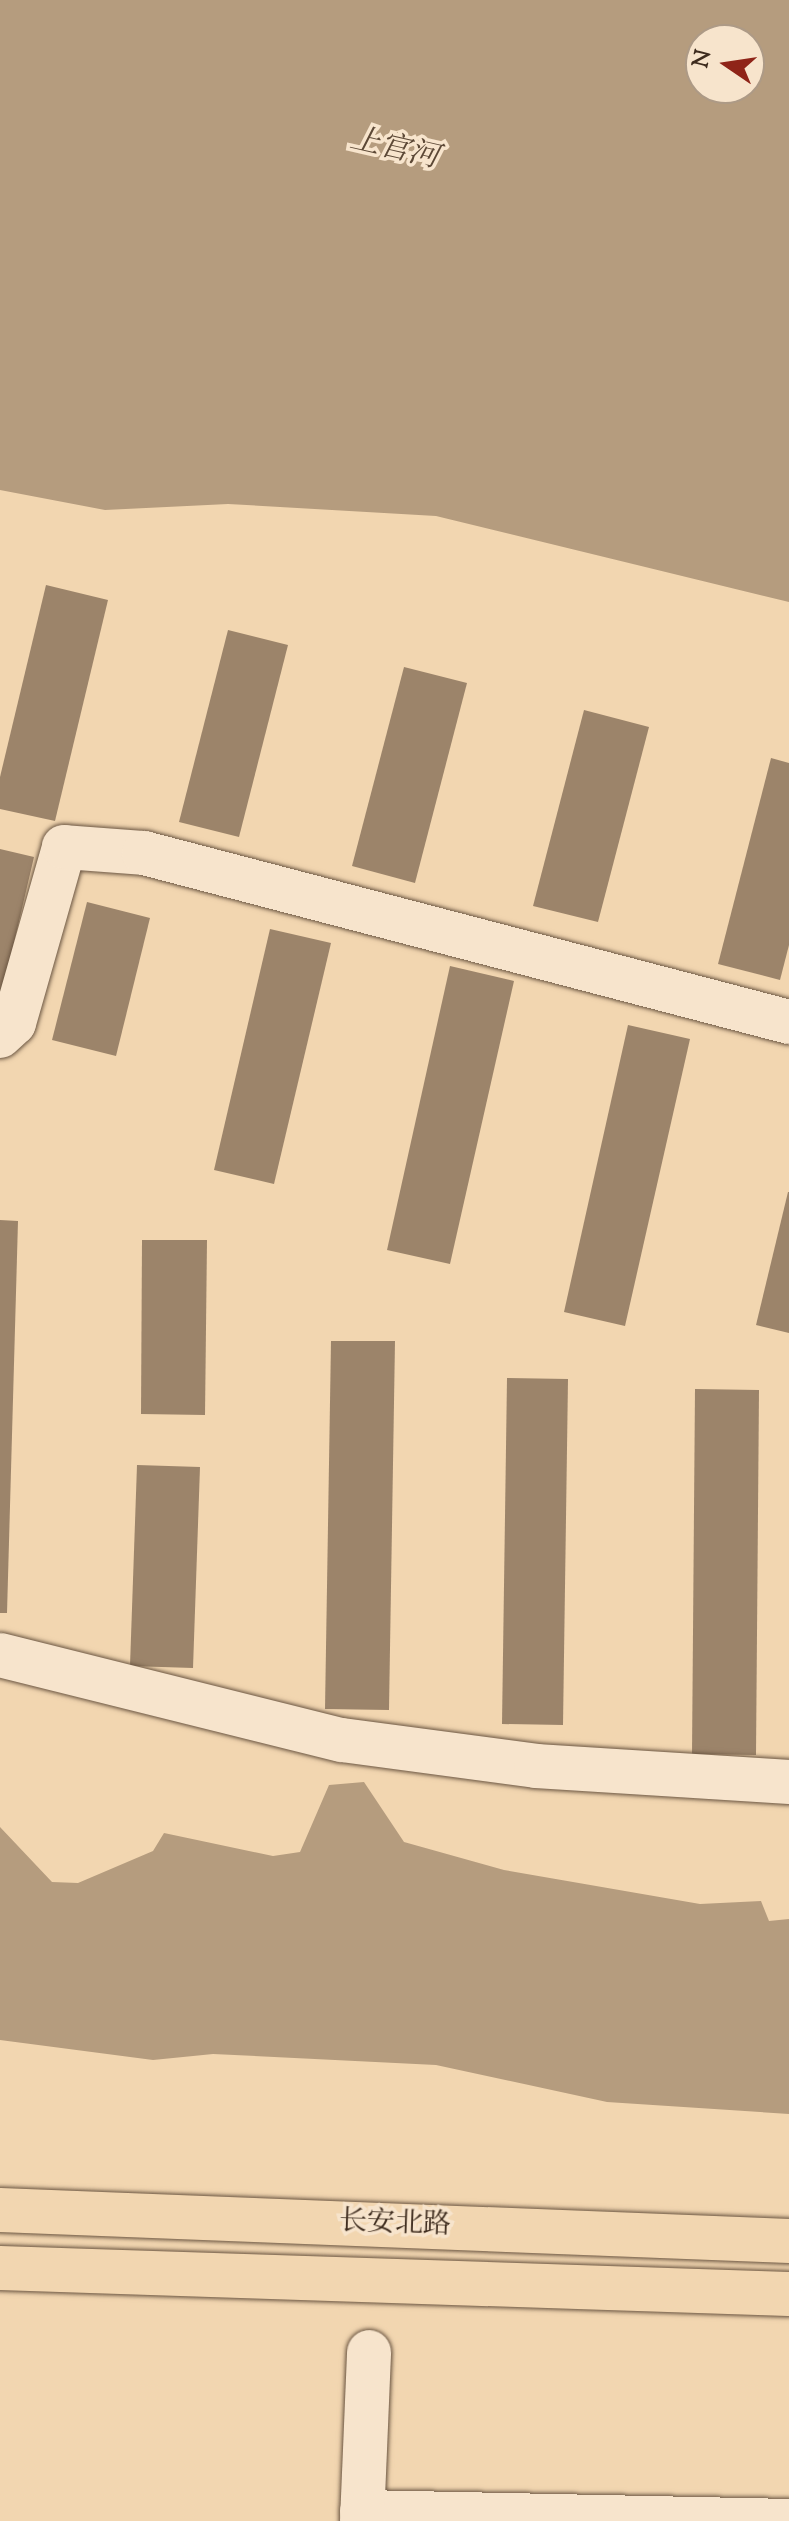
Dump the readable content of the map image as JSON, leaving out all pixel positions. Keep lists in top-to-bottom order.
{
  "streets": {
    "main road": ["长安北路"]
  },
  "water": ["上官河"],
  "north": "left"
}
